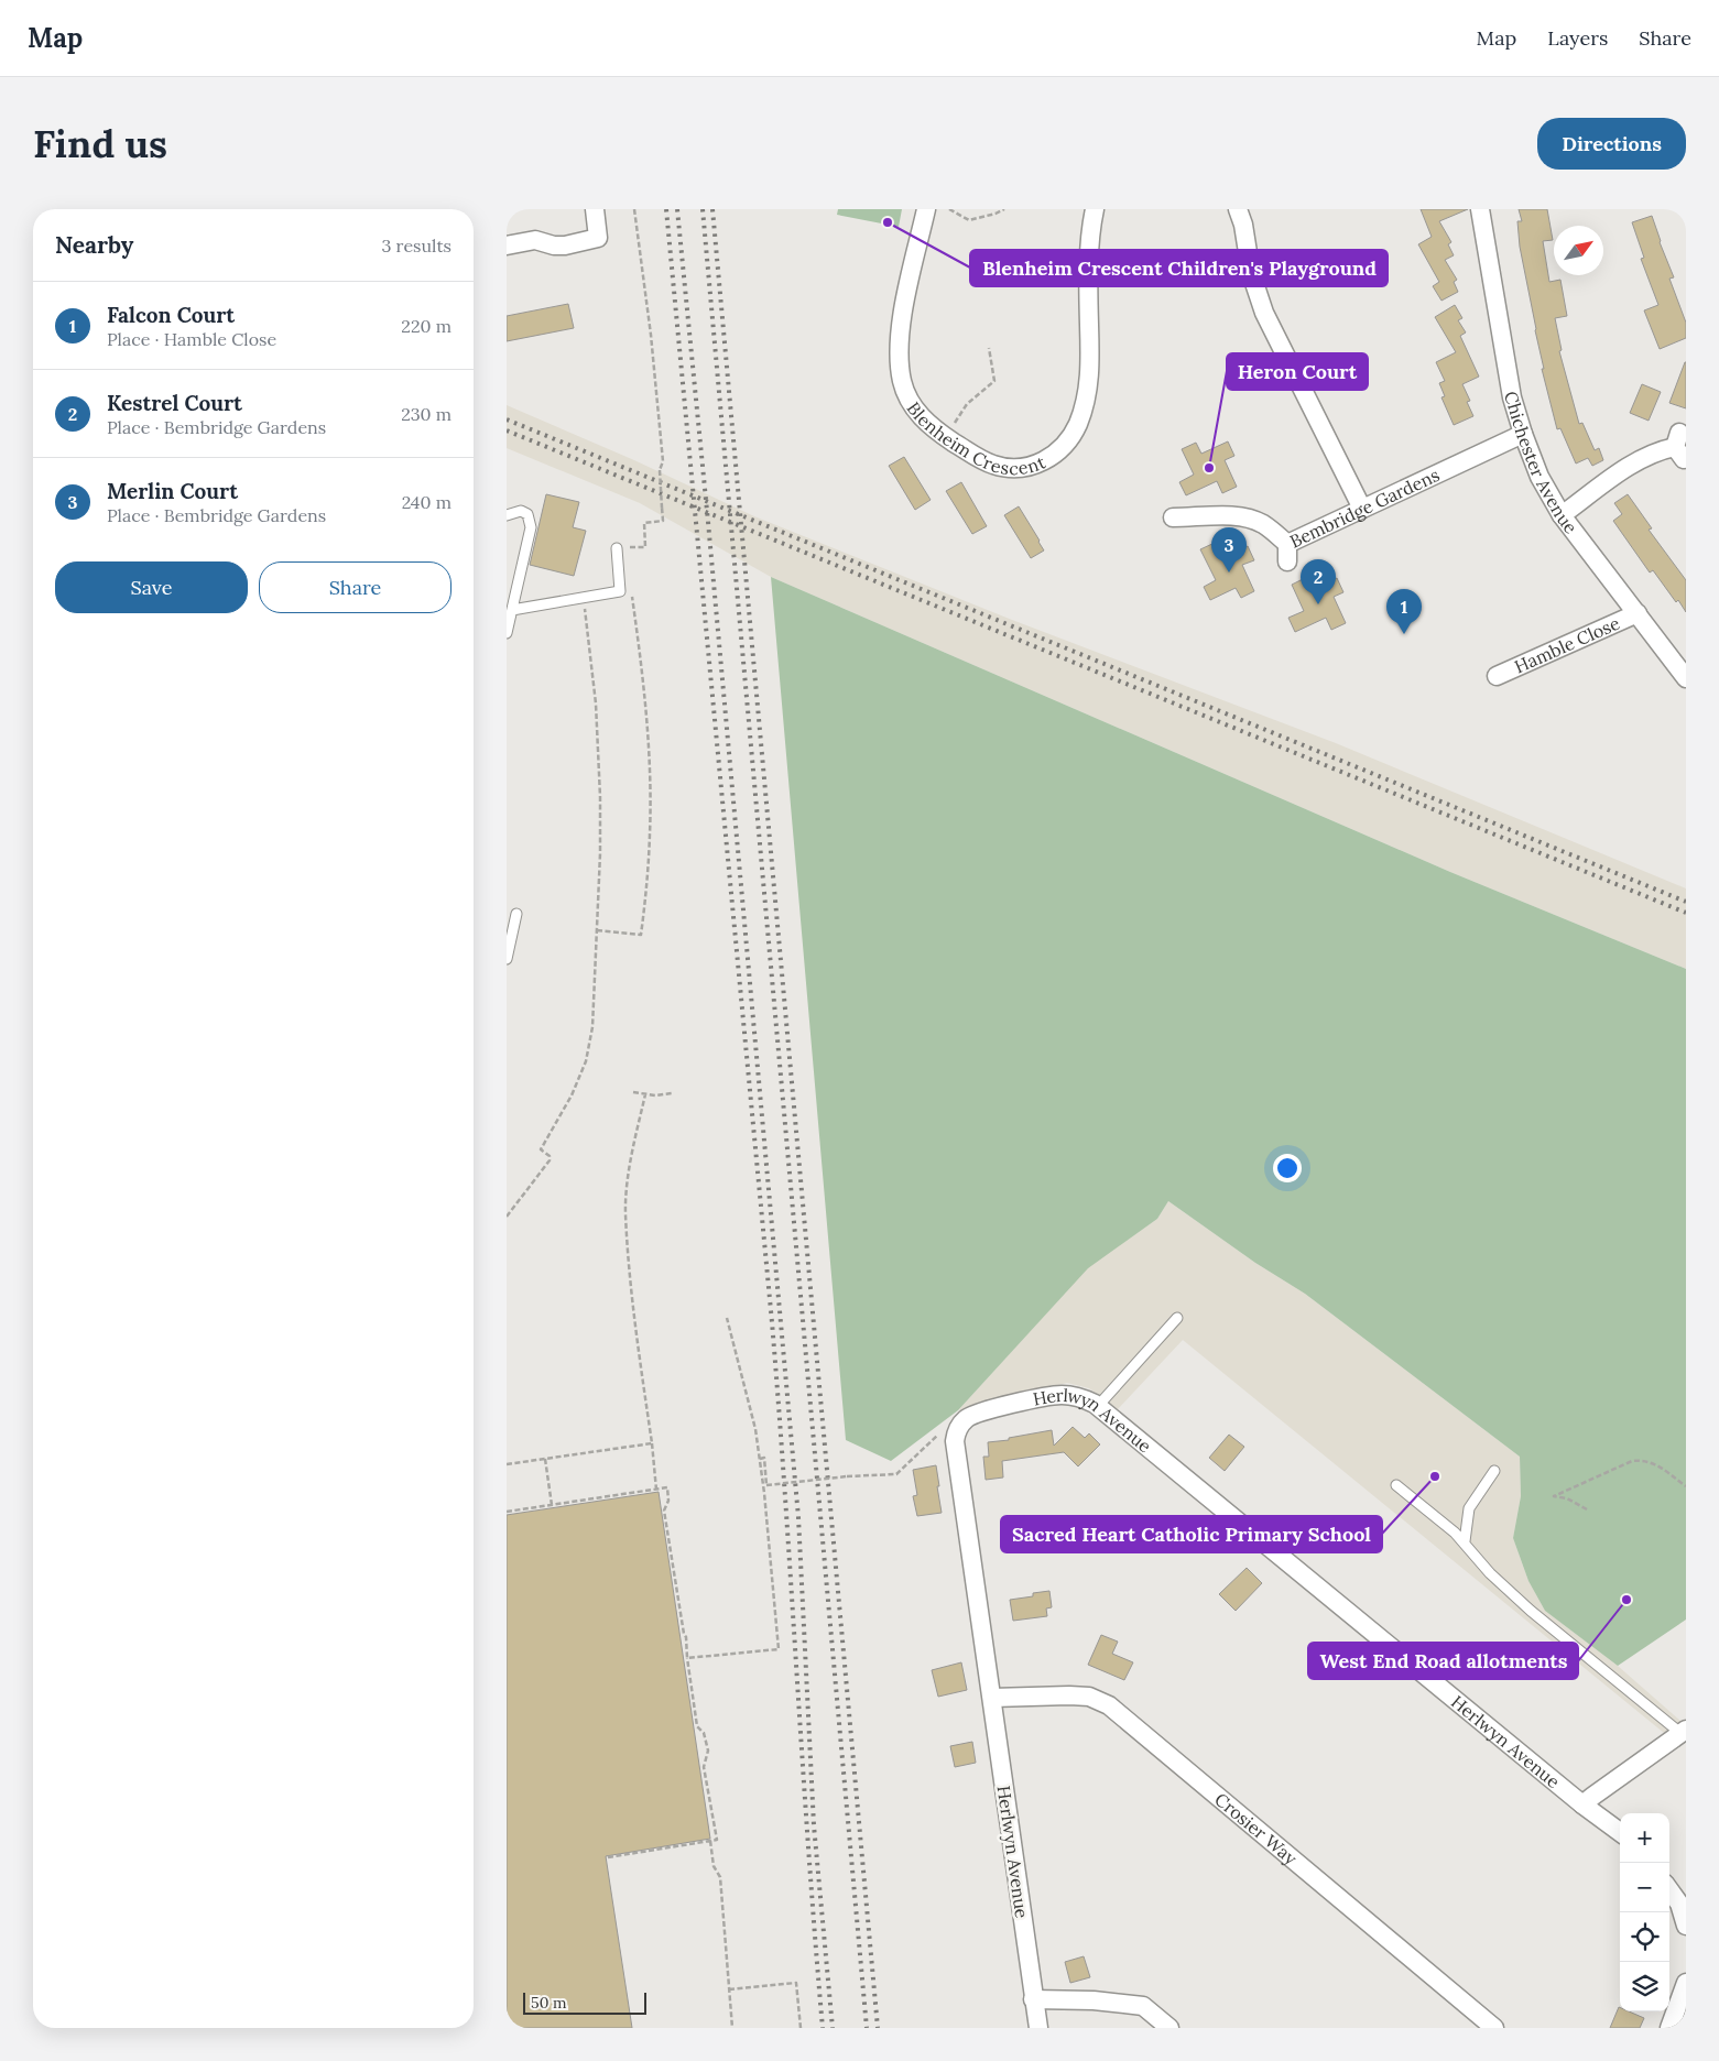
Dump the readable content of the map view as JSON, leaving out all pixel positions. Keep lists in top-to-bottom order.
{
  "streets": {
    "street": [
      "Blenheim Crescent",
      "Chichester Avenue",
      "Bembridge Gardens",
      "Hamble Close",
      "Herlwyn Avenue",
      "Crosier Way"
    ]
  },
  "crossings": [
    ["Chichester Avenue", "Bembridge Gardens"],
    ["Chichester Avenue", "Hamble Close"],
    ["Herlwyn Avenue", "Crosier Way"]
  ],
  "places": [
    "Blenheim Crescent Children's Playground",
    "Heron Court",
    "Sacred Heart Catholic Primary School",
    "West End Road allotments"
  ],
  "scale_bar": "50 m",
  "north": "top right",
  "page": {
    "header": "Map",
    "nav": ["Map", "Layers", "Share"],
    "buttons": [
      "Directions",
      ["Save", "Share"]
    ],
    "title": "Find us",
    "heading": ["Nearby", "3 results"],
    "list": [
      {
        "mark": "1",
        "name": "Falcon Court",
        "note": "Place · Hamble Close",
        "value": "220 m"
      },
      {
        "mark": "2",
        "name": "Kestrel Court",
        "note": "Place · Bembridge Gardens",
        "value": "230 m"
      },
      {
        "mark": "3",
        "name": "Merlin Court",
        "note": "Place · Bembridge Gardens",
        "value": "240 m"
      }
    ],
    "pins": ["3", "2", "1"],
    "map_buttons": ["+", "−"],
    "scale": "50 m"
  }
}
